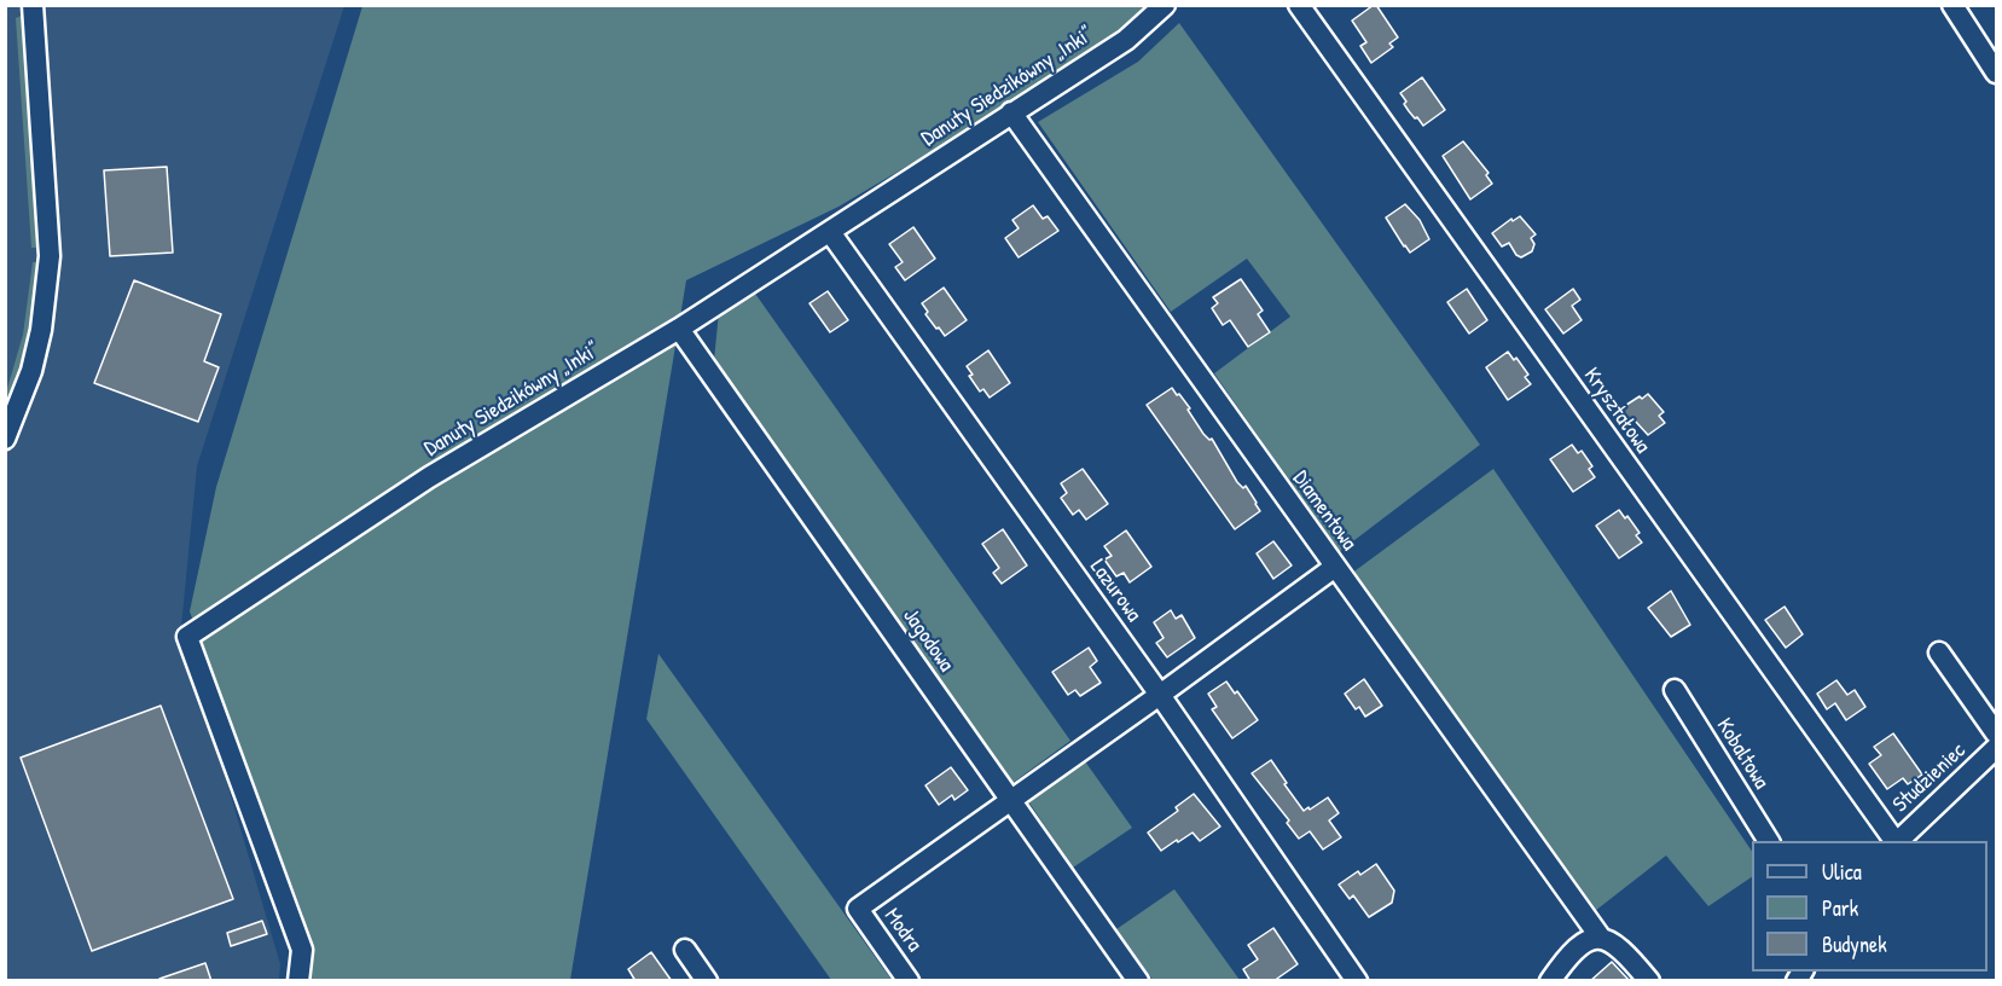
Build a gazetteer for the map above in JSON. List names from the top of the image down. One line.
{"streets":{"street":["Danuty Siedzikówny „Inki”","Kryształowa","Diamentowa","Lazurowa","Jagodowa","Kobaltowa","Studzieniec","Modra"]},"crossings":[["Danuty Siedzikówny „Inki”","Diamentowa"],["Danuty Siedzikówny „Inki”","Lazurowa"],["Danuty Siedzikówny „Inki”","Jagodowa"],["Jagodowa","Modra"]],"legend":["Ulica","Park","Budynek"]}
